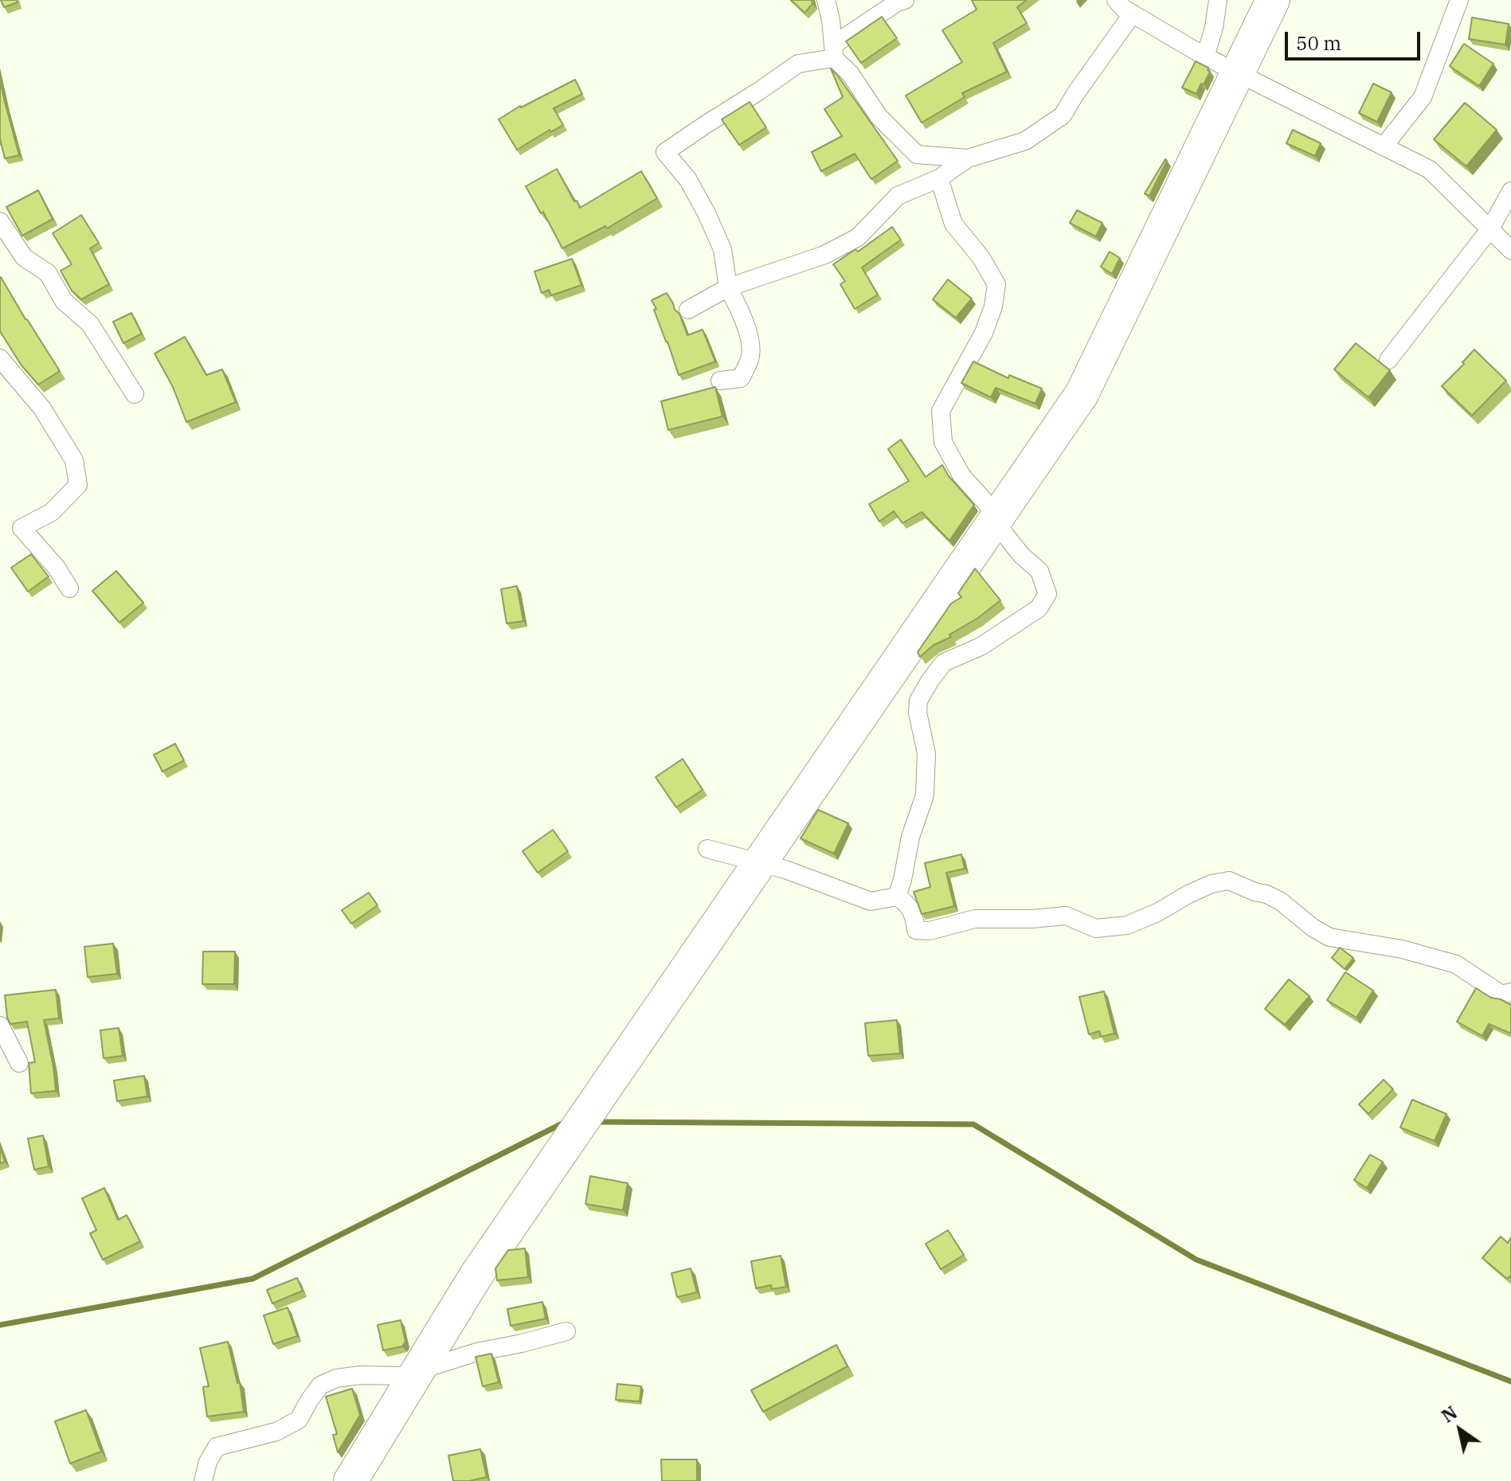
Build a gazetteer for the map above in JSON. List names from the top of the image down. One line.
{"scale_bar":"50 m","north":"top left"}
